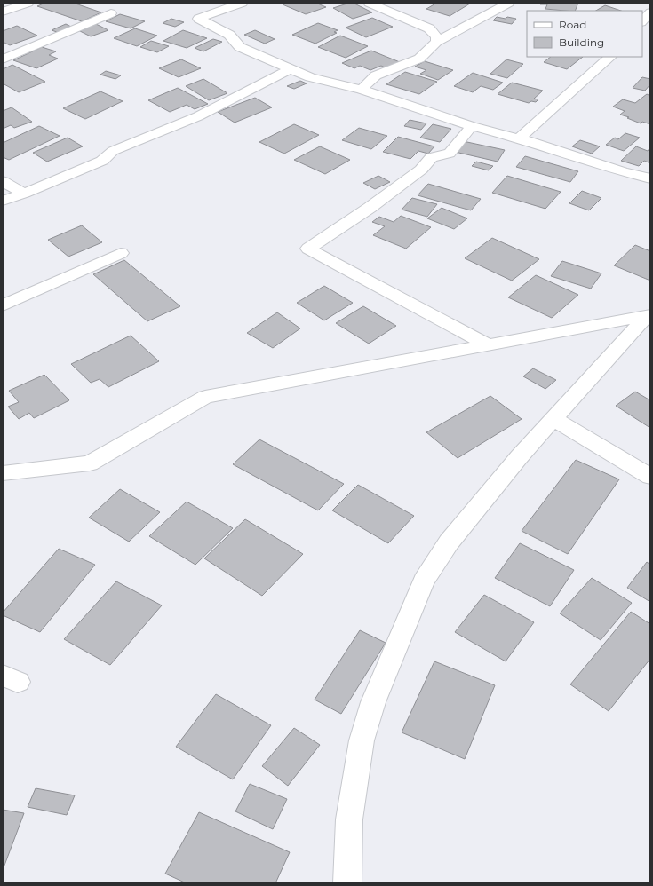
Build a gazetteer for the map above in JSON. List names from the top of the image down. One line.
{"legend":["Road","Building"]}
